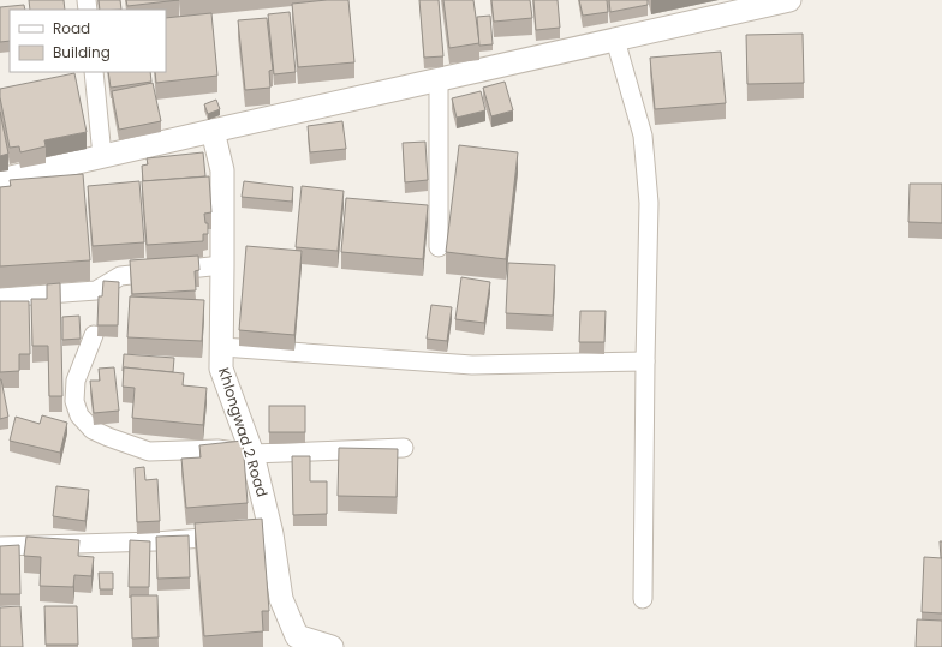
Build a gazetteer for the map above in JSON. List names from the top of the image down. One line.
{"streets":{"street":["Khlongwad 2 Road"]},"legend":["Road","Building"]}
